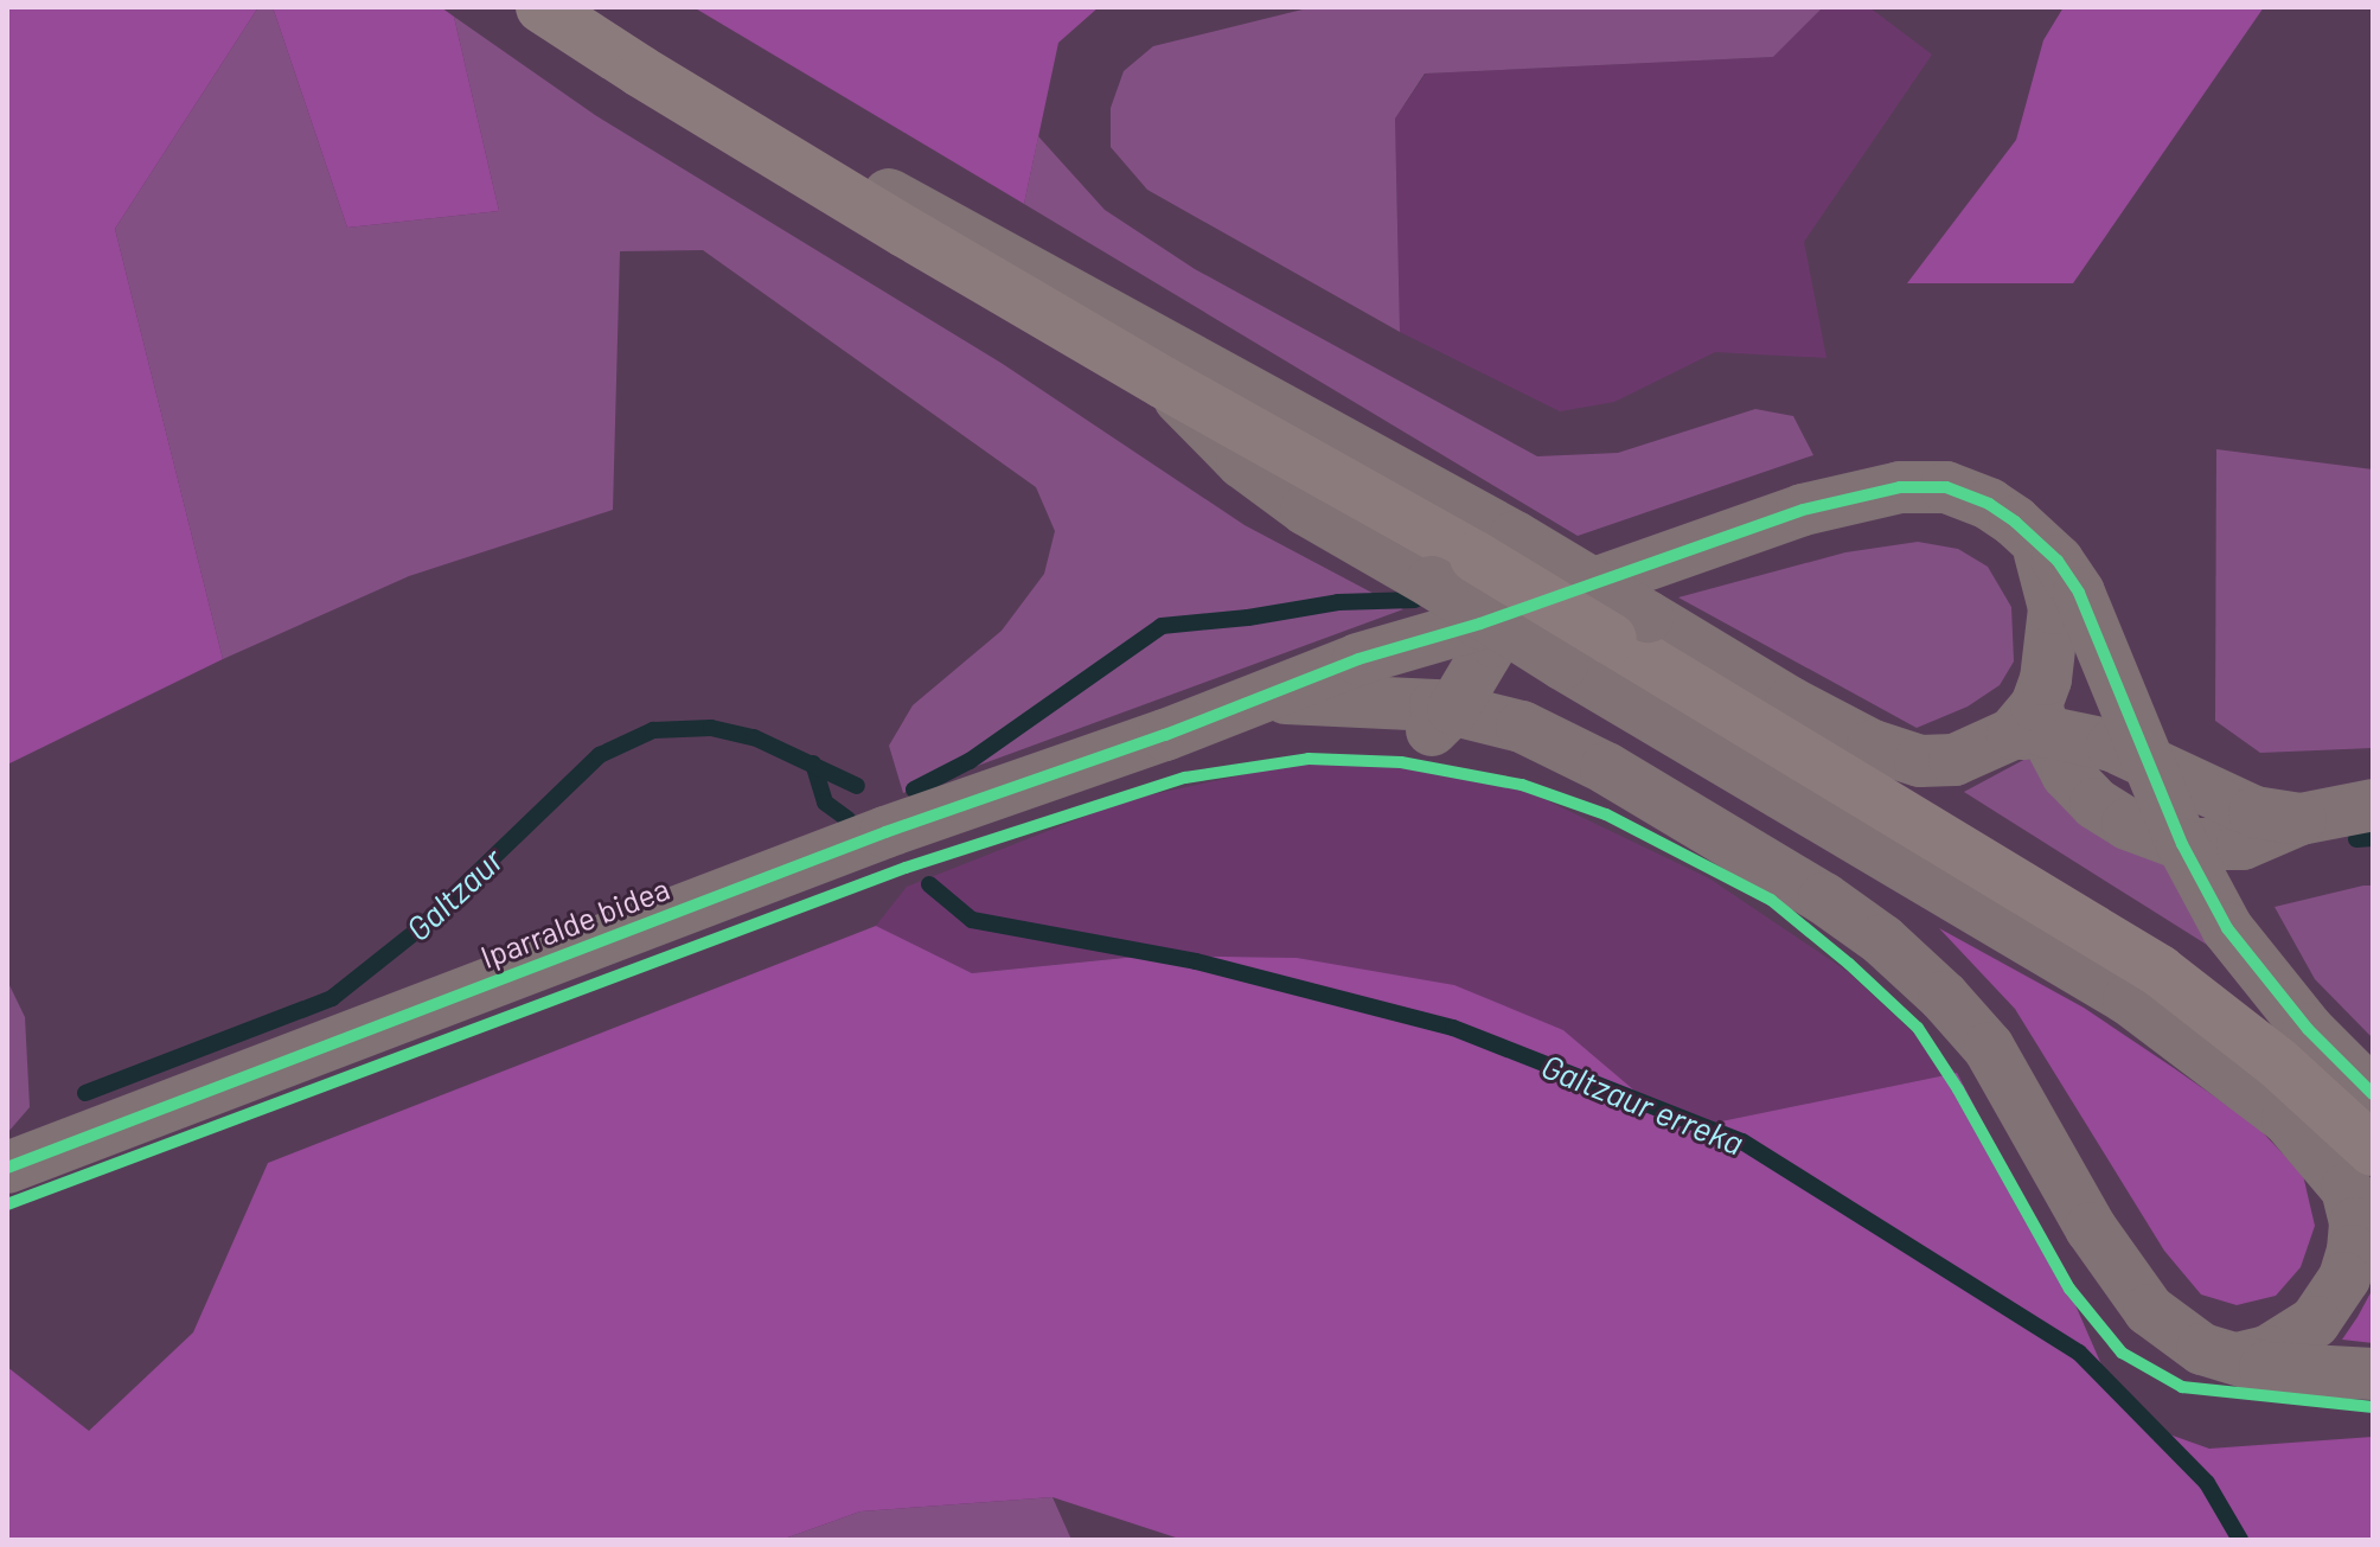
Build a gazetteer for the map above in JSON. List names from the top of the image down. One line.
{"streets":{"street":["Iparralde bidea"]},"water":["Galtzaur","Galtzaur erreka"]}
